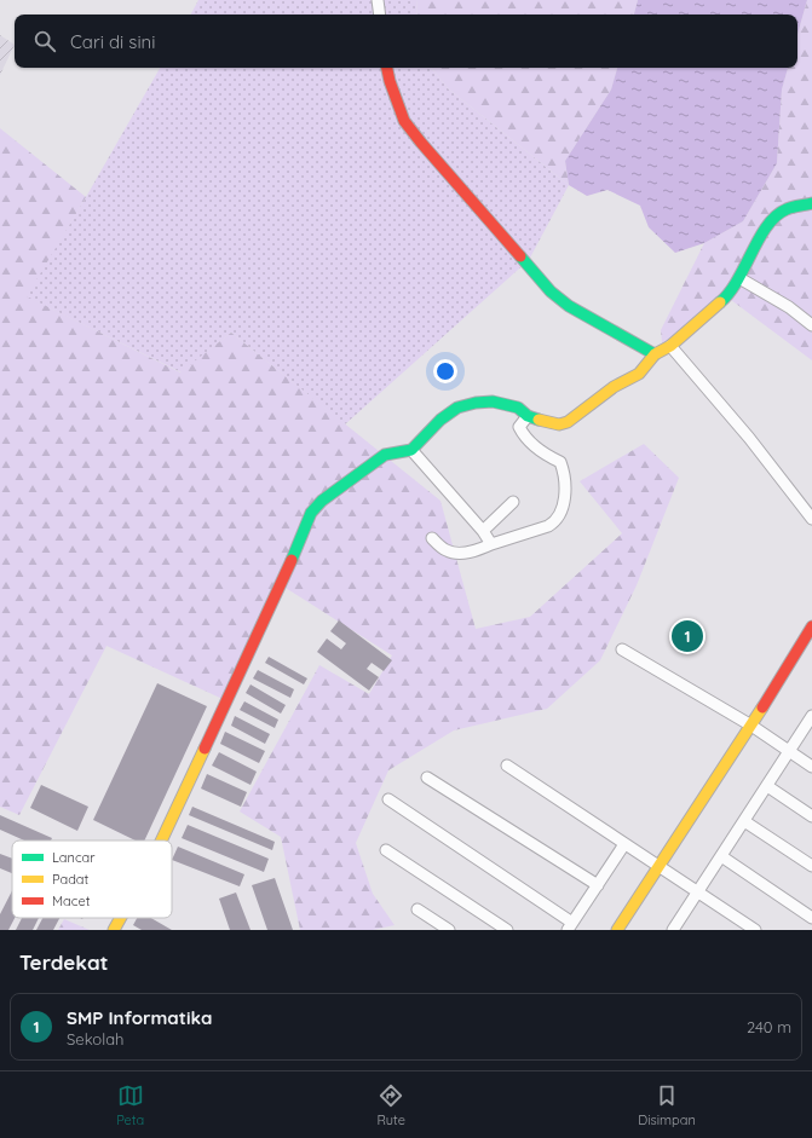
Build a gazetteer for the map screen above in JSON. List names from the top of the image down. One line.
{"legend":["Lancar","Padat","Macet"],"page":{"search":"Cari di sini","pins":"1","heading":"Terdekat","list":[{"mark":"1","name":"SMP Informatika","note":"Sekolah","value":"240 m"}],"nav":["Peta","Rute","Disimpan"]}}
